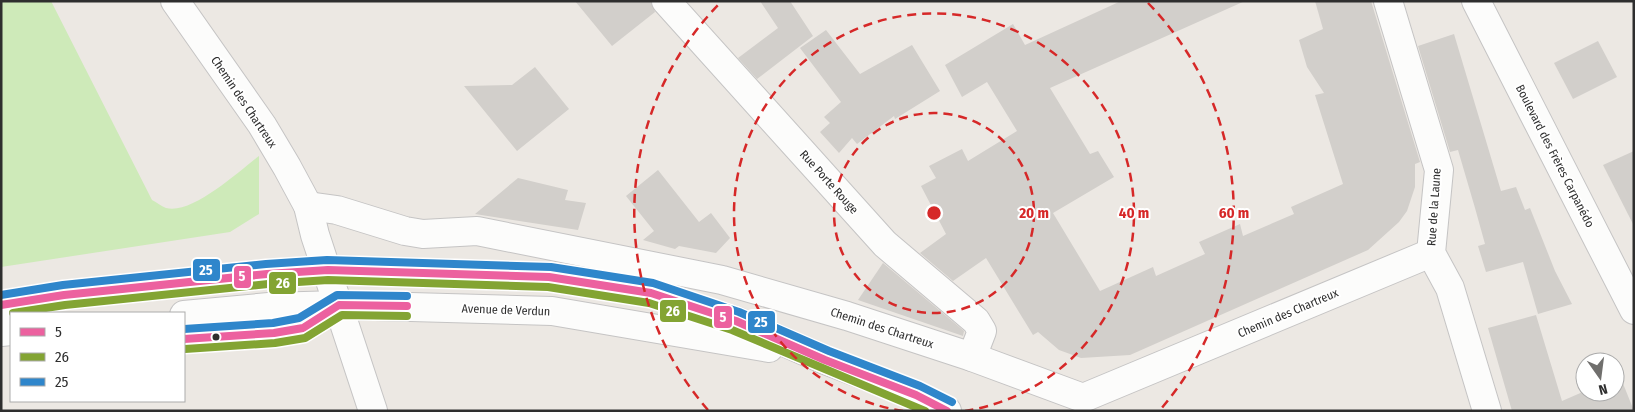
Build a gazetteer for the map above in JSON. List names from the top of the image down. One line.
{"streets":{"street":["Chemin des Chartreux","Boulevard des Frères Carpanédo","Rue Porte Rouge","Rue de la Laune","Avenue de Verdun"]},"crossings":[["Chemin des Chartreux","Rue Porte Rouge"],["Chemin des Chartreux","Rue de la Laune"],["Chemin des Chartreux","Avenue de Verdun"]],"lines":["transit line 25","transit line 5","transit line 26"],"legend":["5","26","25"],"north":"bottom","rings":["20 m","40 m","60 m"]}
